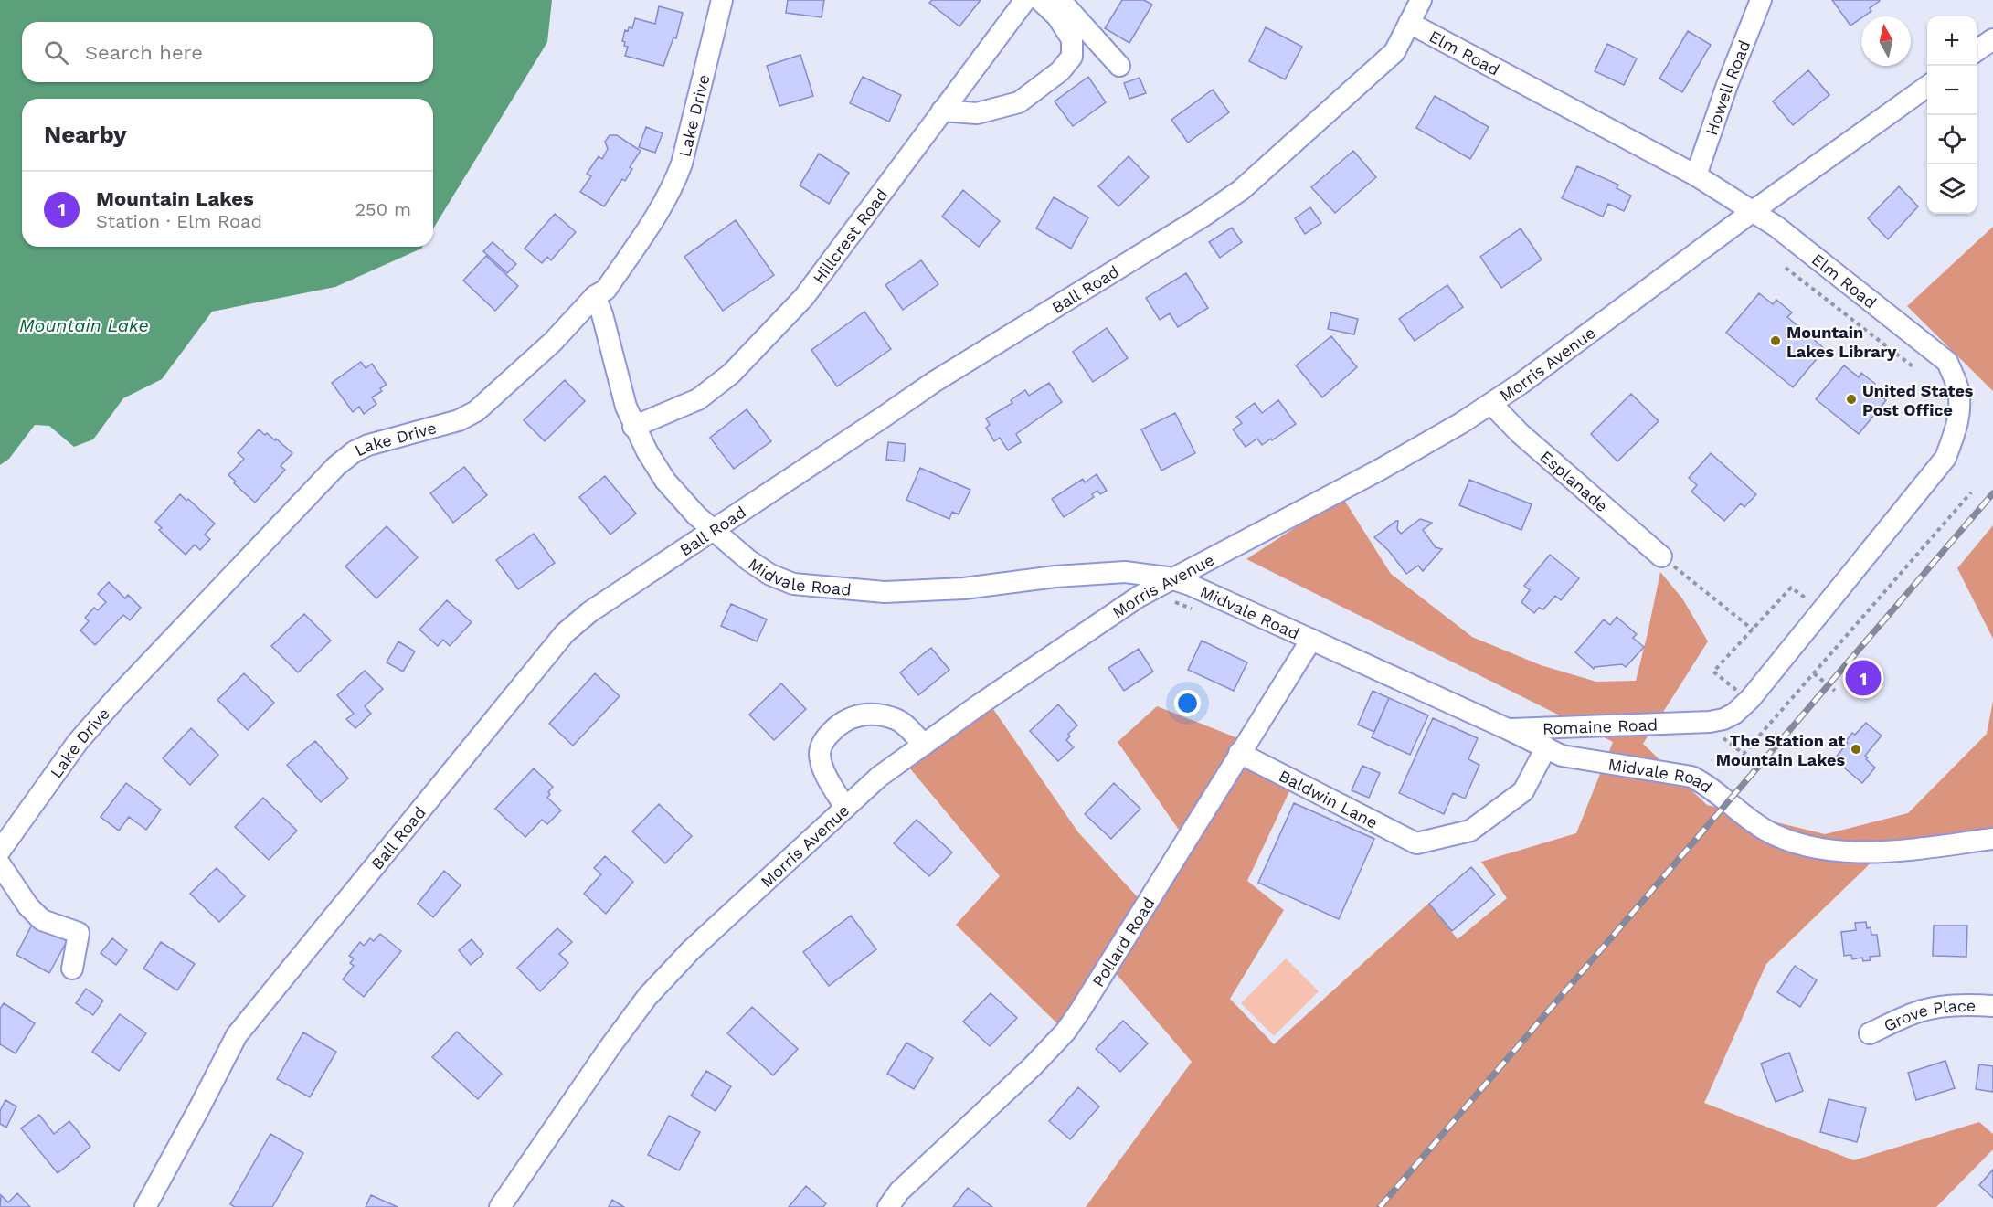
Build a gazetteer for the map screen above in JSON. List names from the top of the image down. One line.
{"streets":{"street":["Elm Road","Howell Road","Lake Drive","Hillcrest Road","Ball Road","Morris Avenue","Esplanade","Midvale Road","Romaine Road","Baldwin Lane","Pollard Road","Grove Place"]},"crossings":[["Elm Road","Howell Road"],["Elm Road","Ball Road"],["Elm Road","Morris Avenue"],["Elm Road","Romaine Road"],["Lake Drive","Midvale Road"],["Hillcrest Road","Midvale Road"],["Ball Road","Midvale Road"],["Morris Avenue","Esplanade"],["Morris Avenue","Midvale Road"],["Midvale Road","Romaine Road"],["Midvale Road","Pollard Road"],["Romaine Road","Baldwin Lane"],["Baldwin Lane","Pollard Road"]],"water":["Mountain Lake"],"places":["Mountain Lakes Library","United States Post Office","The Station at Mountain Lakes"],"north":"top","page":{"map_buttons":["+","−"],"search":"Search here","heading":"Nearby","list":[{"mark":"1","name":"Mountain Lakes","note":"Station · Elm Road","value":"250 m"}],"pins":"1"}}
